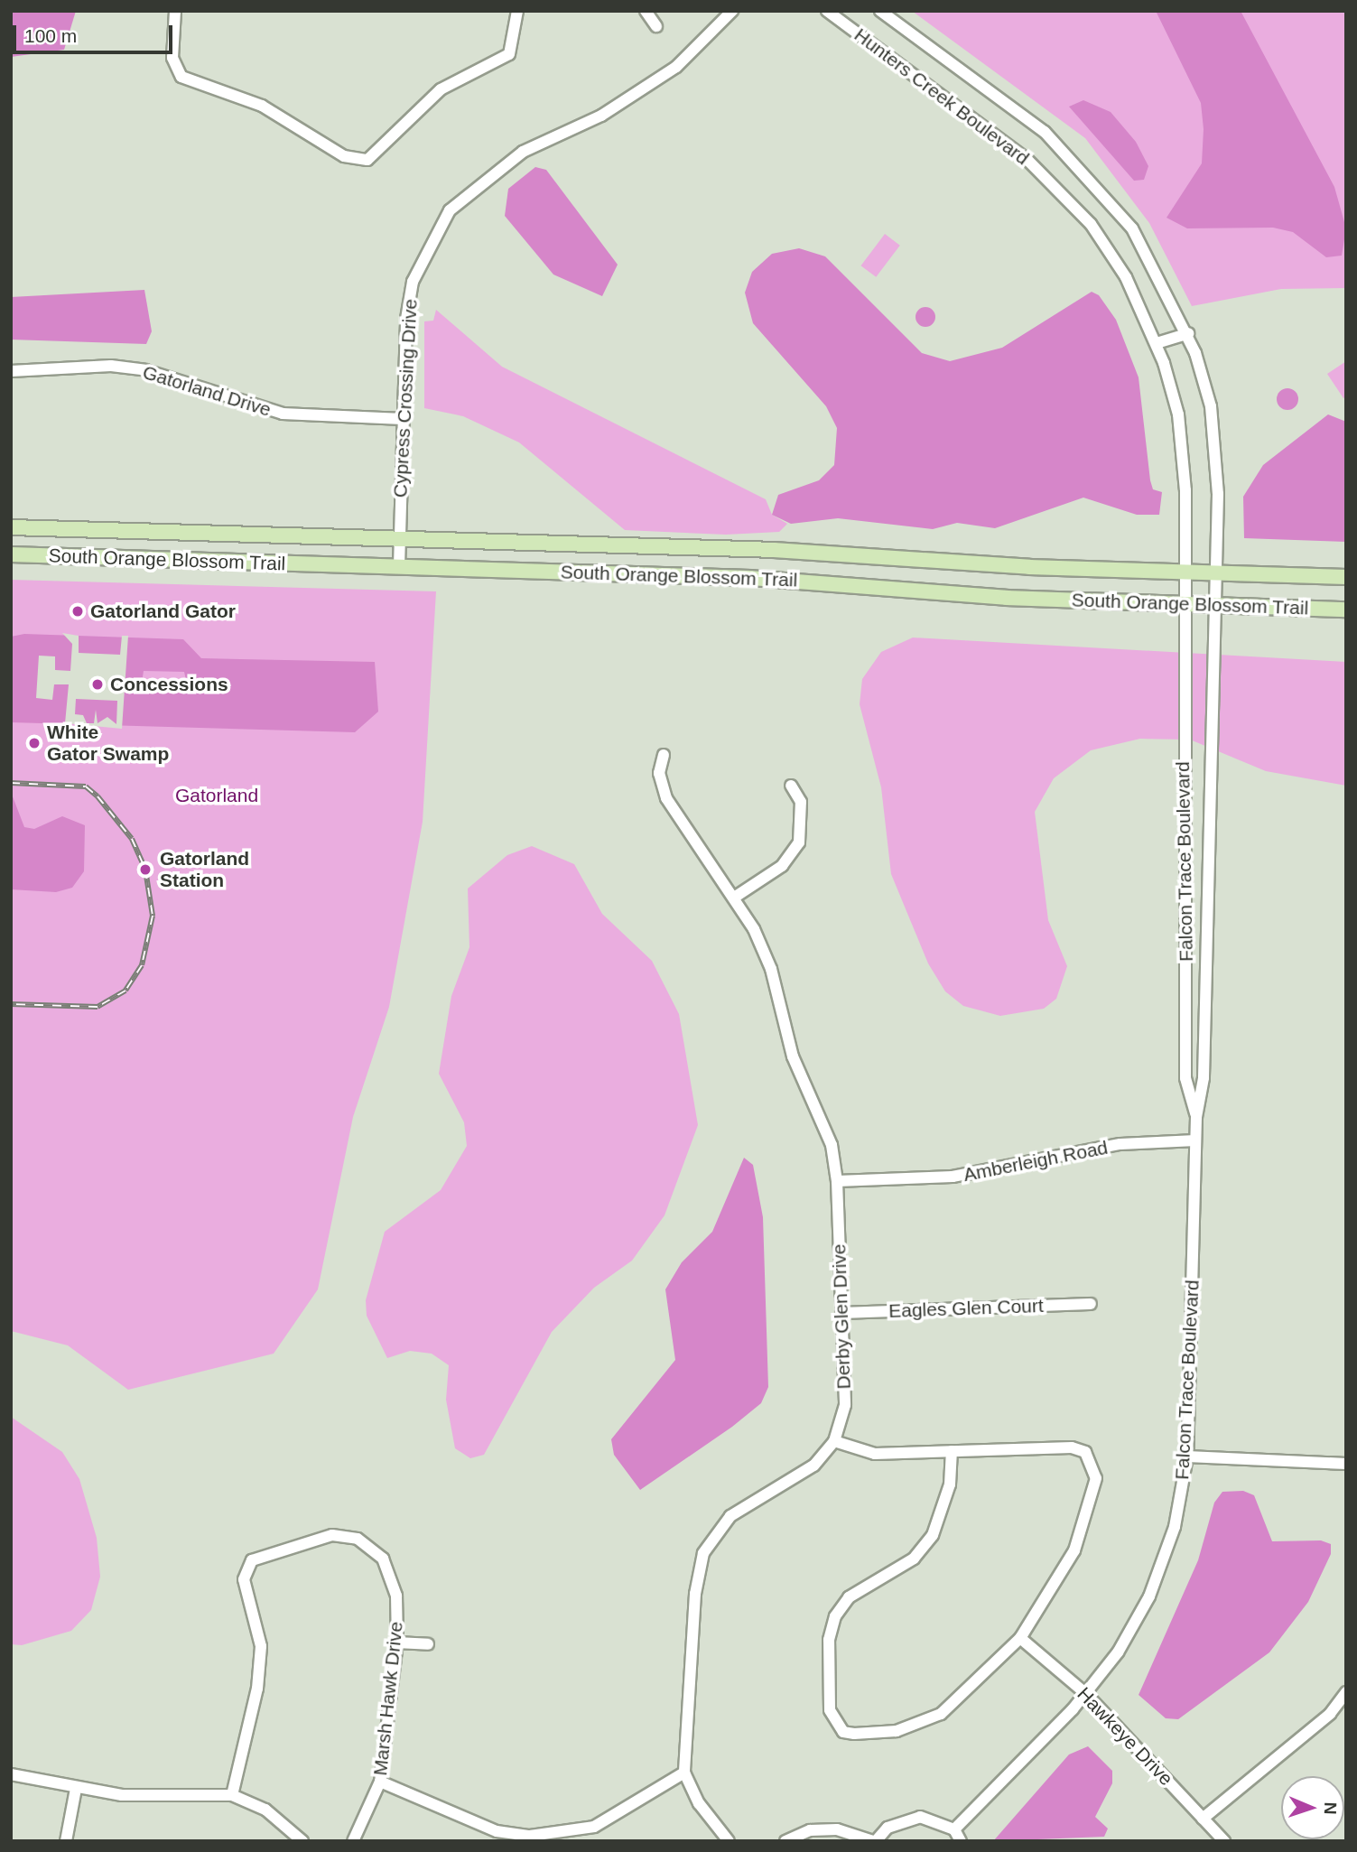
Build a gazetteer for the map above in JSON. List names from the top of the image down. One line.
{"streets":{"main road":["South Orange Blossom Trail"],"street":["Hunters Creek Boulevard","Gatorland Drive","Cypress Crossing Drive","Falcon Trace Boulevard","Amberleigh Road","Eagles Glen Court","Derby Glen Drive","Marsh Hawk Drive","Hawkeye Drive"]},"crossings":[["Hunters Creek Boulevard","South Orange Blossom Trail"],["Hunters Creek Boulevard","Falcon Trace Boulevard"],["Gatorland Drive","Cypress Crossing Drive"],["Cypress Crossing Drive","South Orange Blossom Trail"],["South Orange Blossom Trail","Falcon Trace Boulevard"],["Falcon Trace Boulevard","Amberleigh Road"],["Falcon Trace Boulevard","Hawkeye Drive"],["Amberleigh Road","Derby Glen Drive"],["Eagles Glen Court","Derby Glen Drive"]],"parks":["Gatorland"],"places":["Gatorland Gator","Concessions","White Gator Swamp","Gatorland Station"],"scale_bar":"100 m","north":"right"}
